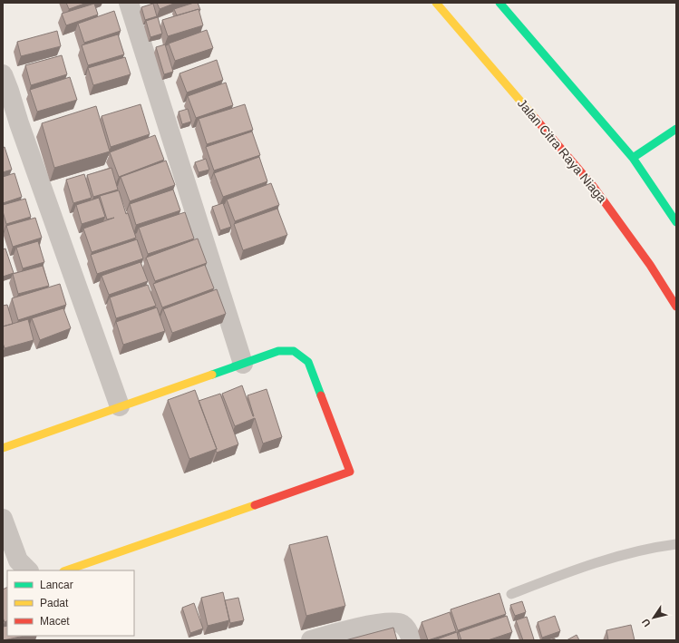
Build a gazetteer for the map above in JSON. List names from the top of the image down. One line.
{"streets":{"street":["Jalan Citra Raya Niaga"]},"legend":["Lancar","Padat","Macet"],"north":"bottom left"}
